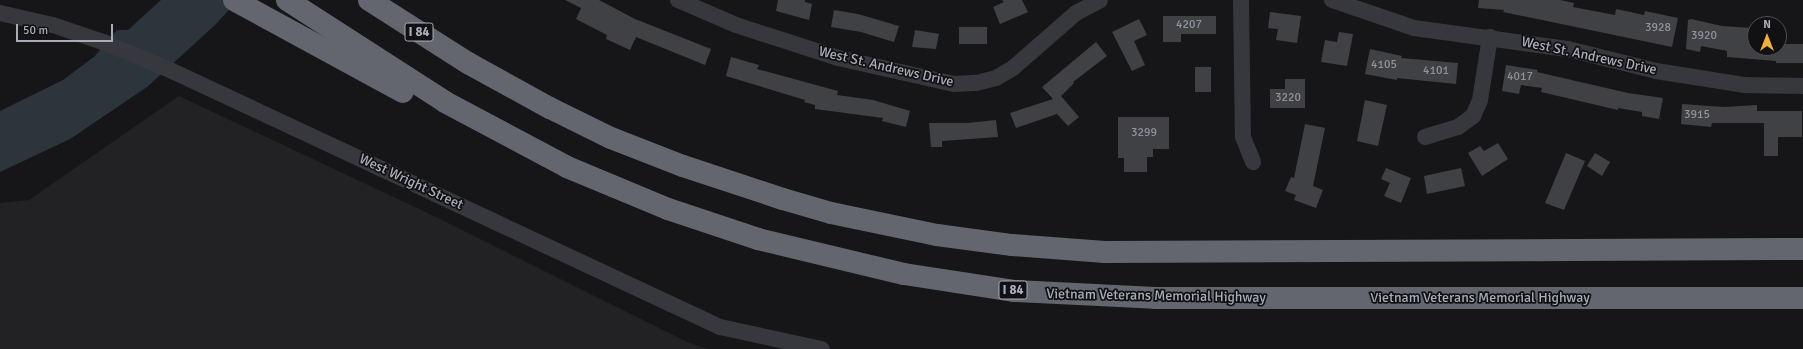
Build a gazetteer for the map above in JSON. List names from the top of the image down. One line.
{"streets":{"highway":["I 84","Vietnam Veterans Memorial Highway"],"street":["West St. Andrews Drive","West Wright Street"]},"house_numbers":["4207","3928","3920","4105","4101","4017","3220","3915","3299"],"scale_bar":"50 m","north":"top"}
